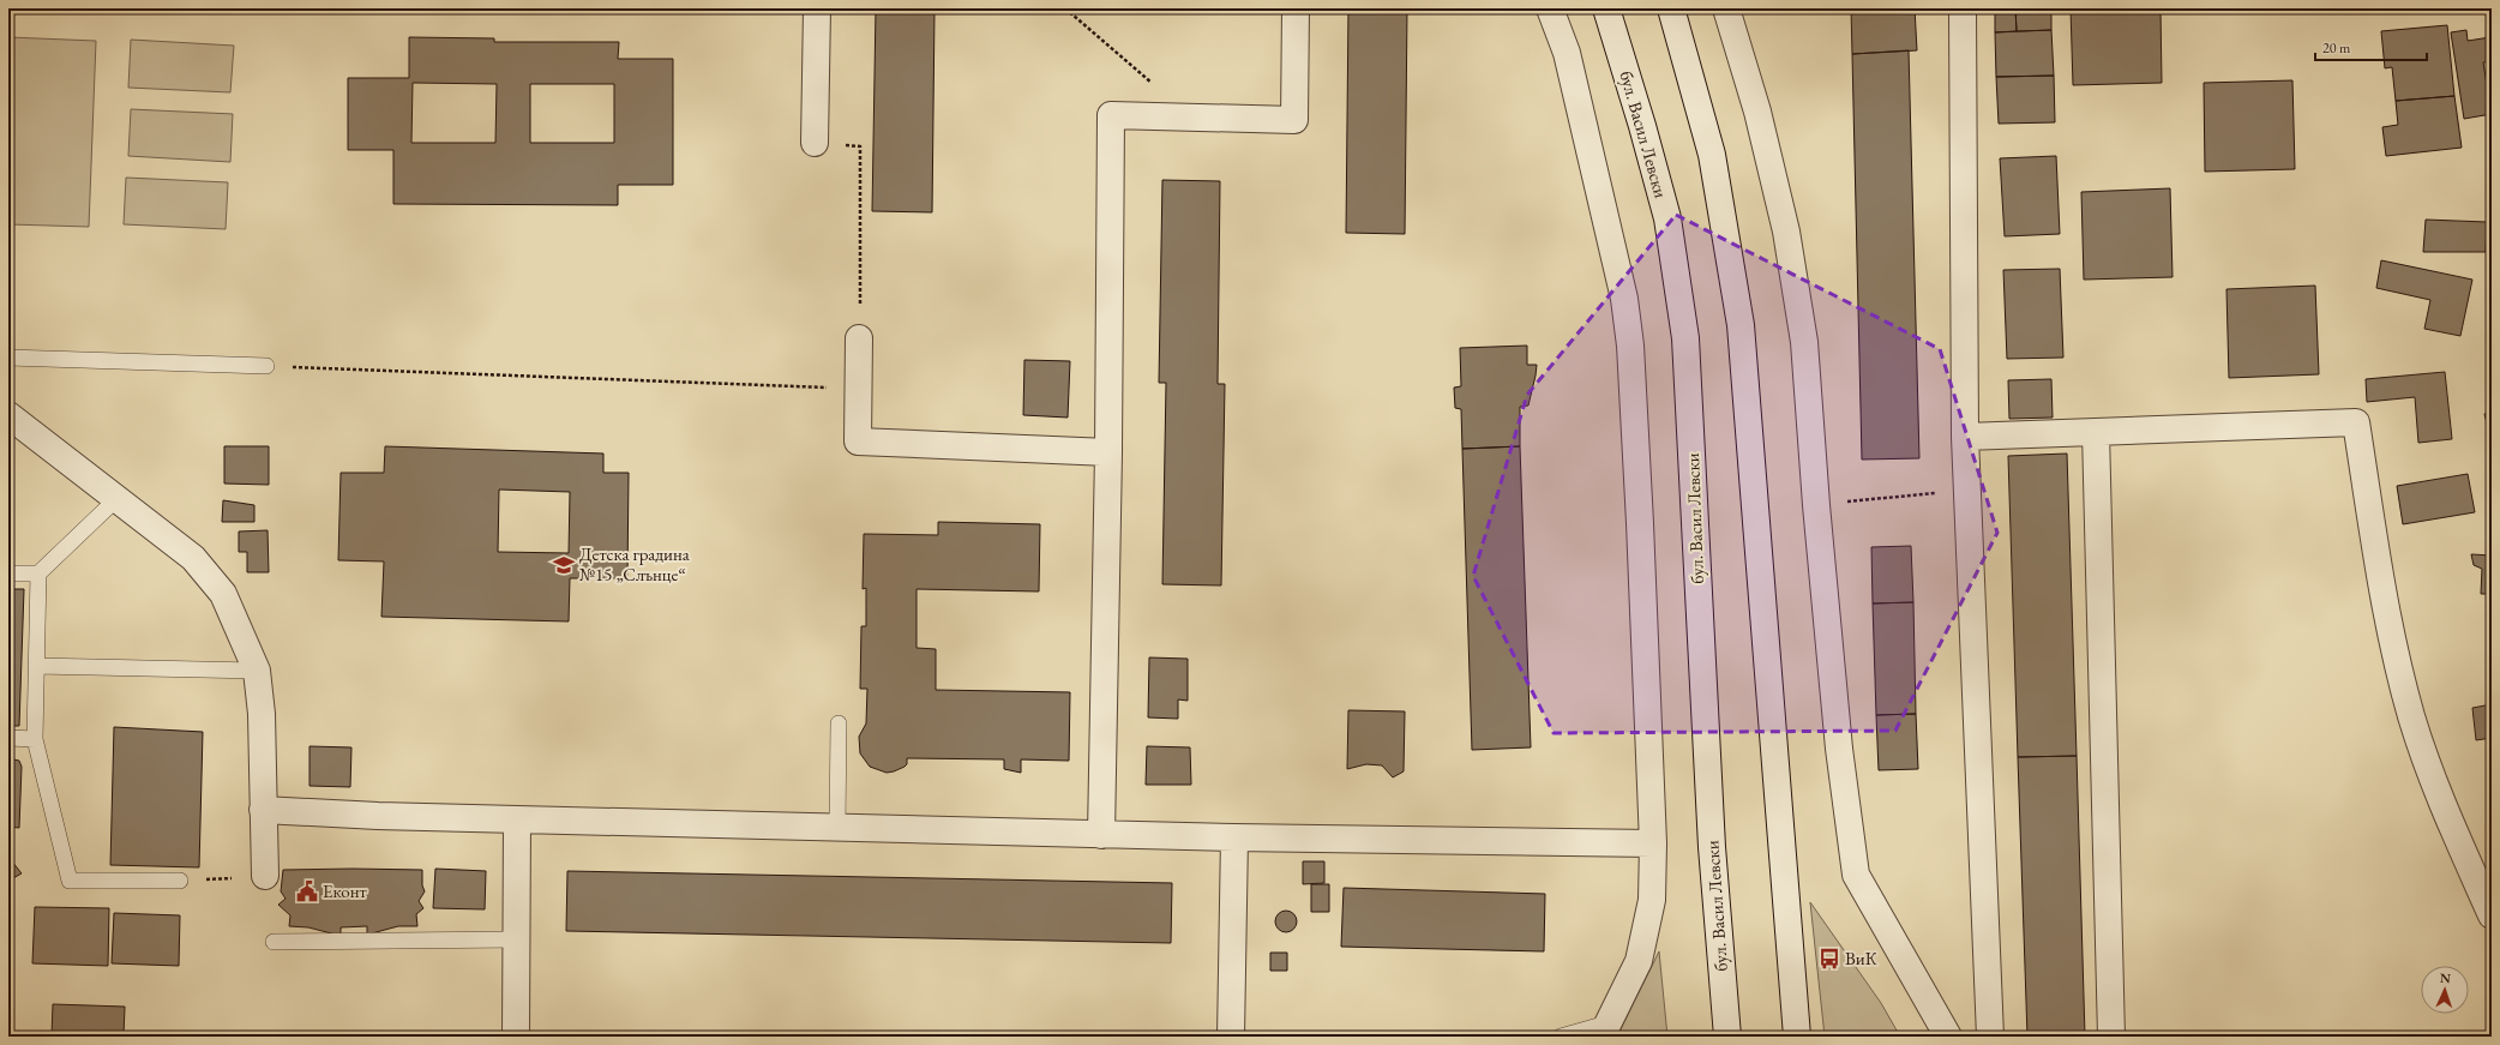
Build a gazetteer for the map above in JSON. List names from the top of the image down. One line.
{"streets":{"street":["бул. Васил Левски"]},"places":{"school or university":["Детска градина №15 „Слънце“"],"public building":["Еконт"],"bus stop":["ВиК"]},"scale_bar":"20 m","north":"top"}
